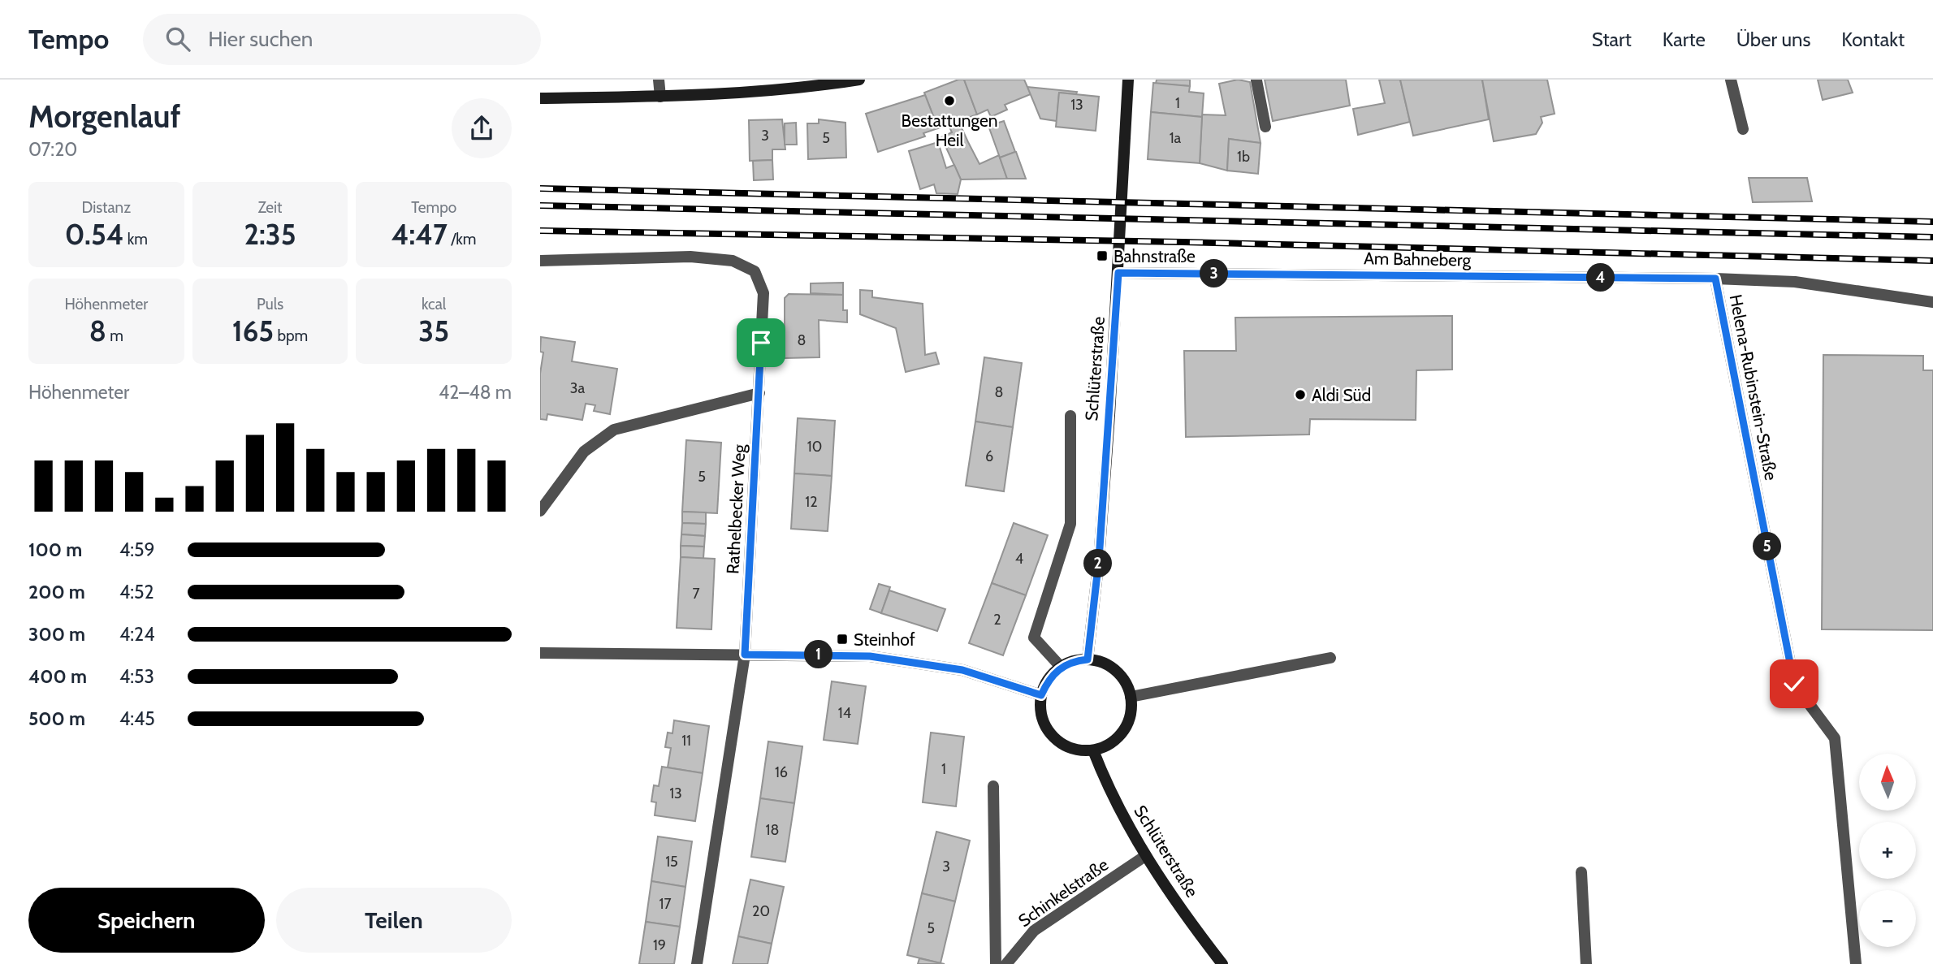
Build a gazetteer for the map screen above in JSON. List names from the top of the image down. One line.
{"streets":{"street":["Am Bahneberg","Schlüterstraße","Helena-Rubinstein-Straße","Rathelbecker Weg","Schinkelstraße"]},"crossings":[["Am Bahneberg","Schlüterstraße"],["Am Bahneberg","Helena-Rubinstein-Straße"],["Schlüterstraße","Schinkelstraße"]],"places":{"other":["Bestattungen Heil","Aldi Süd"],"transit":["Bahnstraße","Steinhof"]},"house_numbers":["1","13","3","5","1a","1b","8","3a","8","10","6","5","12","4","7","2","14","11","1","16","13","18","15","3","17","20","5","19"],"north":"top","page":{"header":"Tempo","search":"Hier suchen","nav":["Start","Karte","Über uns","Kontakt"],"heading":["Morgenlauf","07:20"],"stats":[["Distanz","0.54 km"],["Zeit","2:35"],["Tempo","4:47 /km"],["Höhenmeter","8 m"],["Puls","165 bpm"],["kcal","35"]],"pins":["3","4","5","2","1"],"chart":["Höhenmeter","42–48 m"],"list":[{"name":"100 m","note":"4:59"},{"name":"200 m","note":"4:52"},{"name":"300 m","note":"4:24"},{"name":"400 m","note":"4:53"},{"name":"500 m","note":"4:45"}],"map_buttons":["+","−"],"buttons":["Speichern","Teilen"]}}
